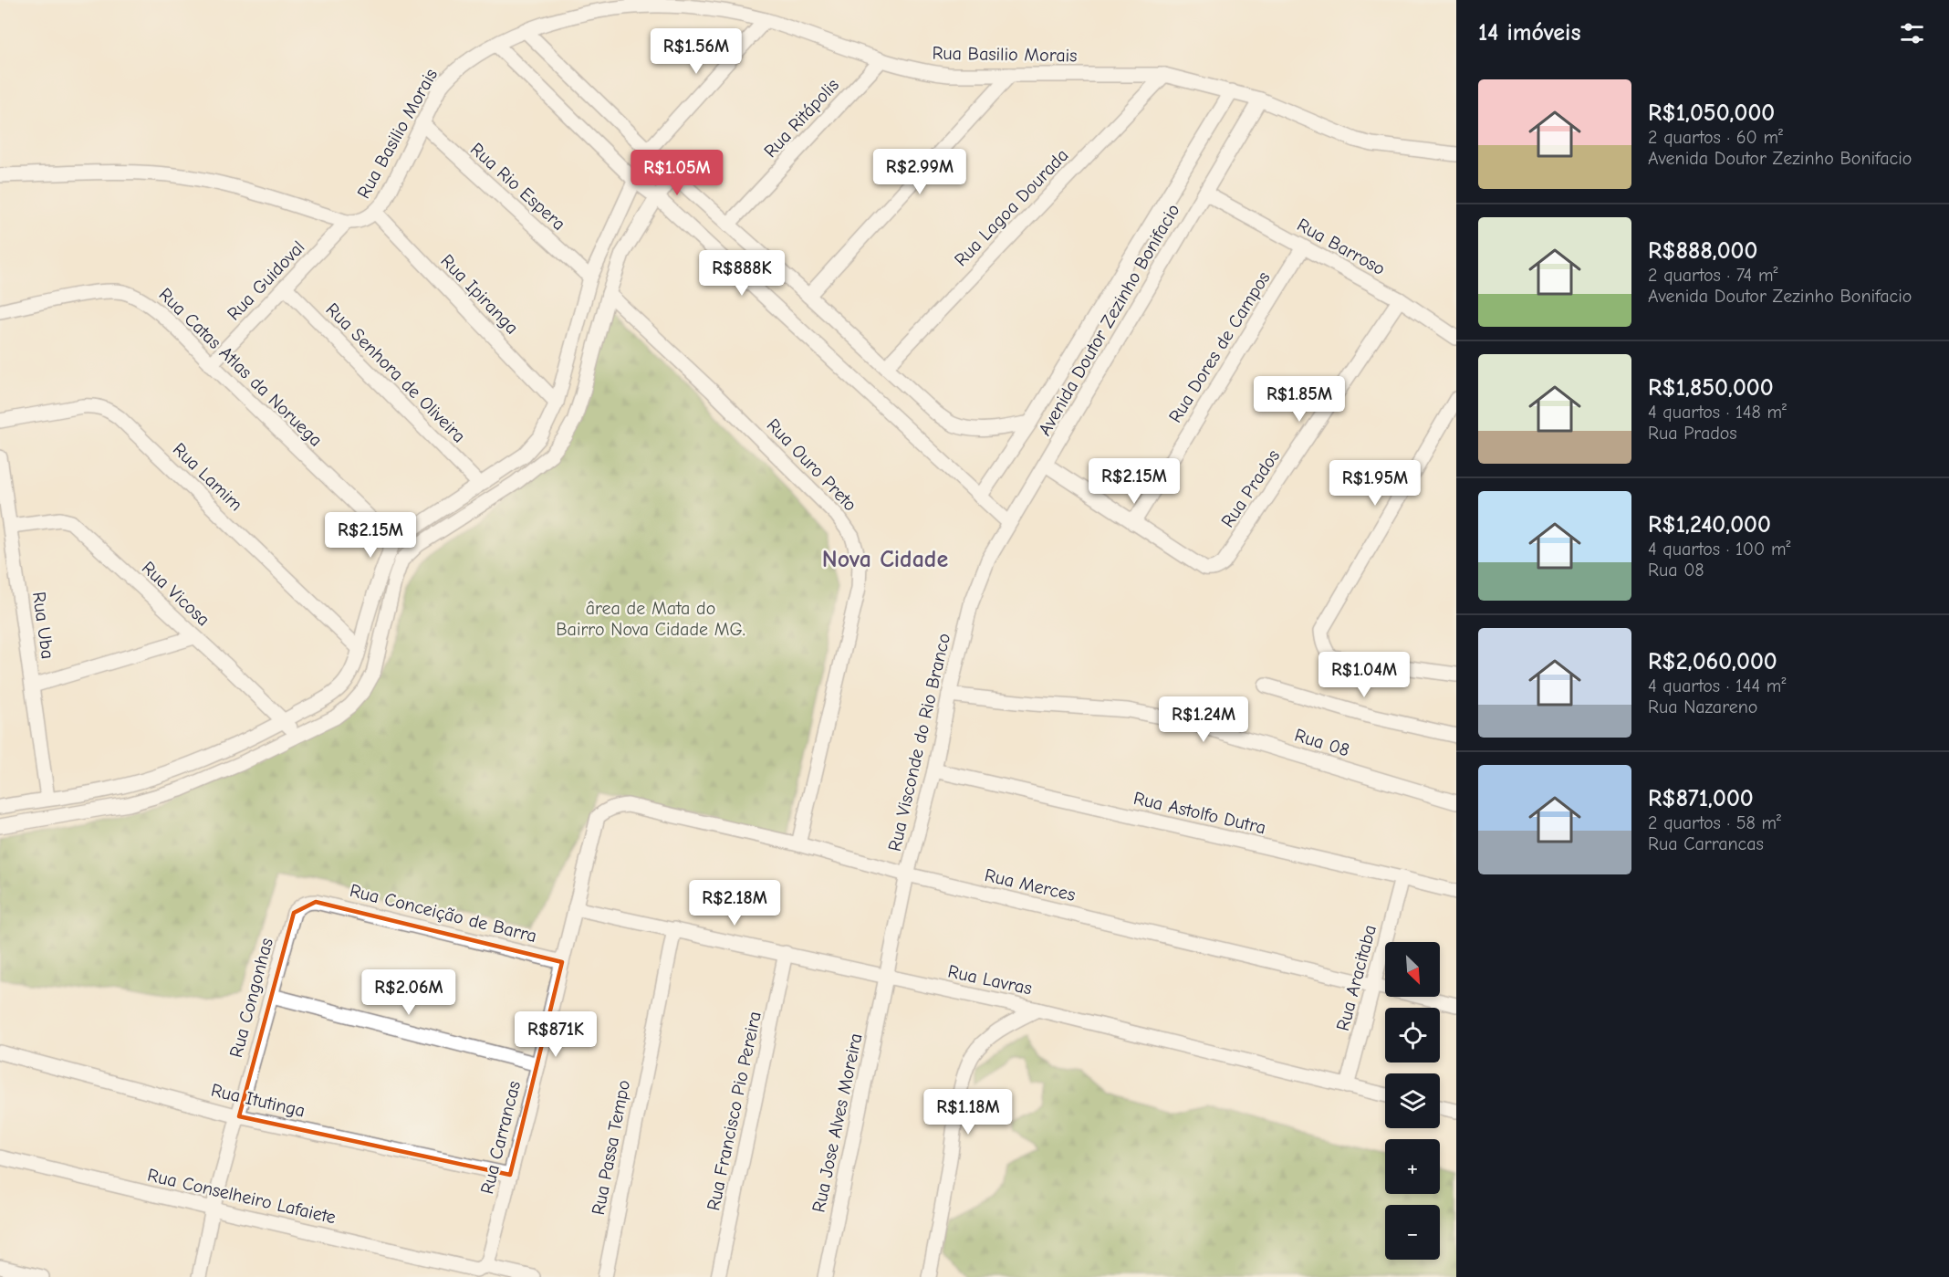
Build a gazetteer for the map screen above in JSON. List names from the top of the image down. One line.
{"streets":{"street":["Rua Basilio Morais","Rua Ritápolis","Rua Rio Espera","Rua Lagoa Dourada","Rua Barroso","Rua Guidoval","Rua Ipiranga","Avenida Doutor Zezinho Bonifacio","Rua Dores de Campos","Rua Catas Atlas da Noruega","Rua Senhora de Oliveira","Rua Ouro Preto","Rua Lamim","Rua Prados","Rua Vicosa","Rua Uba","Rua Visconde do Rio Branco","Rua 08","Rua Astolfo Dutra","Rua Merces","Rua Conceição de Barra","Rua Aracitaba","Rua Lavras","Rua Congonhas","Rua Itutinga","Rua Francisco Pio Pereira","Rua Jose Alves Moreira","Rua Carrancas","Rua Passa Tempo","Rua Conselheiro Lafaiete"]},"crossings":[["Rua Basilio Morais","Rua Ritápolis"],["Rua Basilio Morais","Rua Rio Espera"],["Rua Basilio Morais","Rua Lagoa Dourada"],["Rua Basilio Morais","Rua Guidoval"],["Rua Basilio Morais","Rua Ipiranga"],["Rua Basilio Morais","Avenida Doutor Zezinho Bonifacio"],["Rua Ritápolis","Avenida Doutor Zezinho Bonifacio"],["Rua Lagoa Dourada","Avenida Doutor Zezinho Bonifacio"],["Rua Barroso","Avenida Doutor Zezinho Bonifacio"],["Rua Barroso","Rua Dores de Campos"],["Rua Barroso","Rua Prados"],["Rua Guidoval","Rua Catas Atlas da Noruega"],["Rua Guidoval","Rua Senhora de Oliveira"],["Avenida Doutor Zezinho Bonifacio","Rua Visconde do Rio Branco"],["Rua Dores de Campos","Rua Prados"],["Rua Ouro Preto","Rua Merces"],["Rua Vicosa","Rua Uba"],["Rua Visconde do Rio Branco","Rua 08"],["Rua Visconde do Rio Branco","Rua Astolfo Dutra"],["Rua Visconde do Rio Branco","Rua Merces"],["Rua Visconde do Rio Branco","Rua Lavras"],["Rua Visconde do Rio Branco","Rua Jose Alves Moreira"],["Rua Astolfo Dutra","Rua Aracitaba"],["Rua Merces","Rua Aracitaba"],["Rua Merces","Rua Carrancas"],["Rua Conceição de Barra","Rua Congonhas"],["Rua Conceição de Barra","Rua Carrancas"],["Rua Aracitaba","Rua Lavras"],["Rua Lavras","Rua Francisco Pio Pereira"],["Rua Lavras","Rua Jose Alves Moreira"],["Rua Lavras","Rua Carrancas"],["Rua Lavras","Rua Passa Tempo"],["Rua Congonhas","Rua Itutinga"],["Rua Congonhas","Rua Conselheiro Lafaiete"],["Rua Itutinga","Rua Carrancas"],["Rua Carrancas","Rua Conselheiro Lafaiete"]],"districts":["Nova Cidade"],"parks":["ârea de Mata do Bairro Nova Cidade MG."],"north":"bottom right","page":{"heading":"14 imóveis","price":["R$1.56M","R$2.99M","R$1.05M","R$888K","R$1.85M","R$2.15M","R$1.95M","R$2.15M","R$1.04M","R$1.24M","R$2.18M","R$2.06M","R$871K","R$1.18M"],"list":[{"name":"R$1,050,000","note":"2 quartos · 60 m² · Avenida Doutor Zezinho Bonifacio"},{"name":"R$888,000","note":"2 quartos · 74 m² · Avenida Doutor Zezinho Bonifacio"},{"name":"R$1,850,000","note":"4 quartos · 148 m² · Rua Prados"},{"name":"R$1,240,000","note":"4 quartos · 100 m² · Rua 08"},{"name":"R$2,060,000","note":"4 quartos · 144 m² · Rua Nazareno"},{"name":"R$871,000","note":"2 quartos · 58 m² · Rua Carrancas"}],"map_buttons":["+","−"]}}
